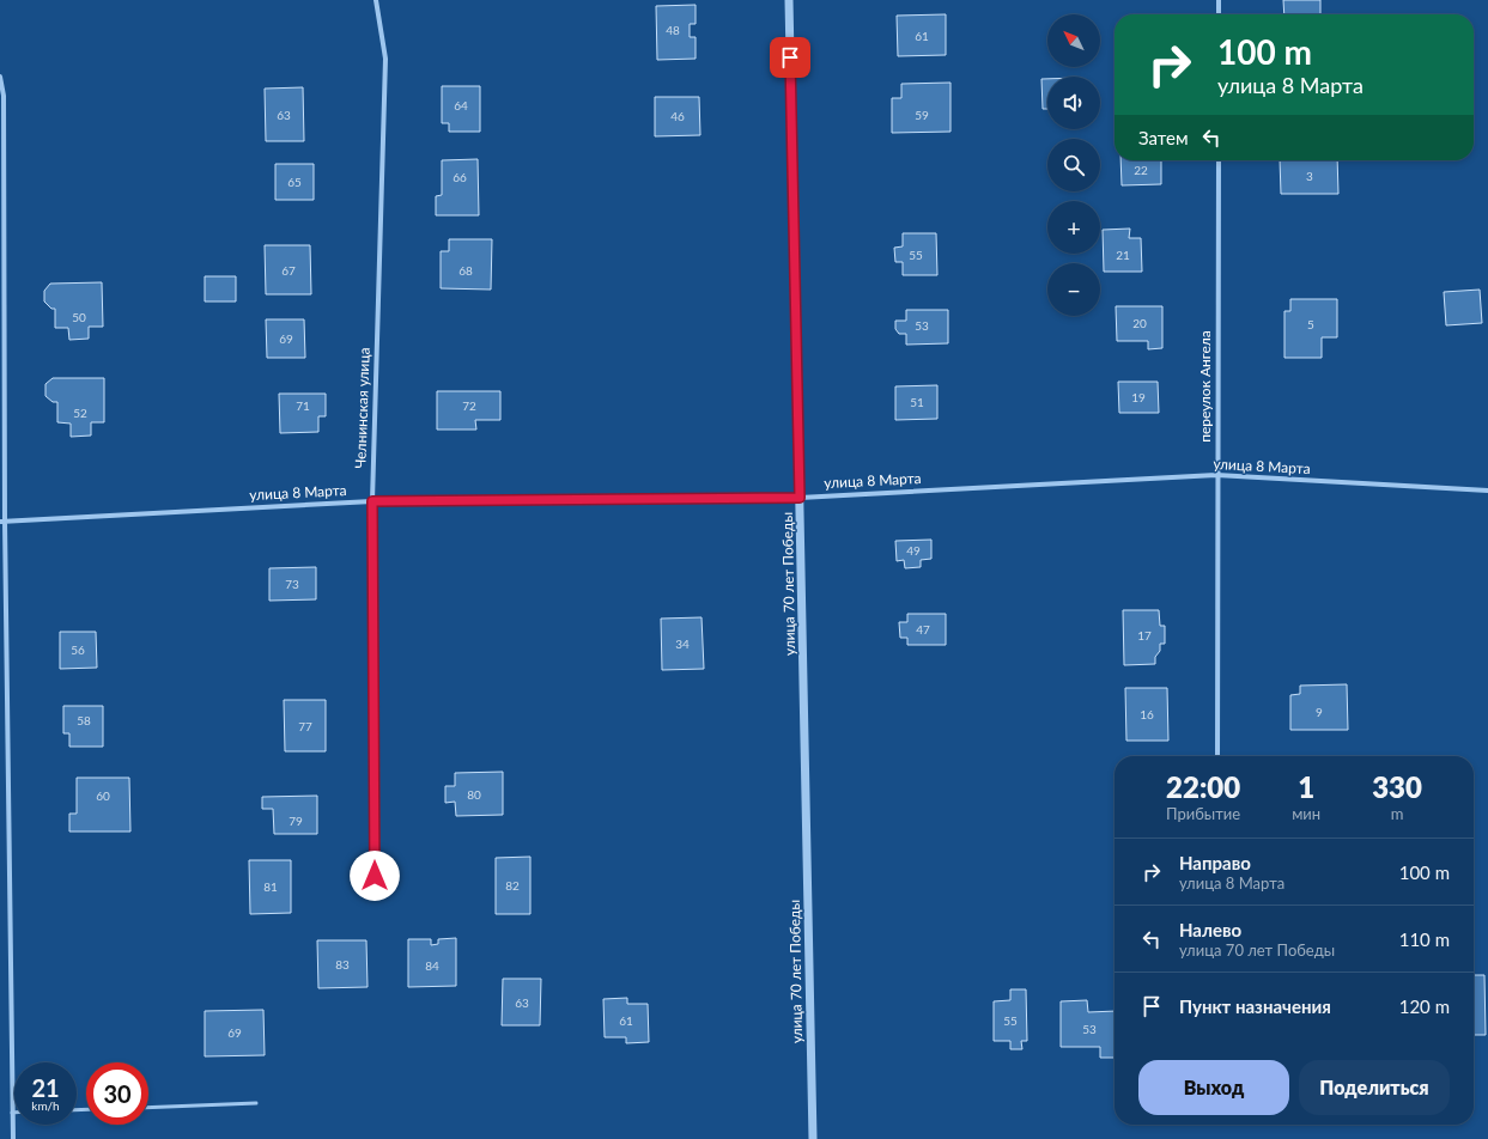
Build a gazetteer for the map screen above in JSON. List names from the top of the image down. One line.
{"streets":{"street":["переулок Ангела","Челнинская улица","улица 8 Марта","улица 70 лет Победы"]},"crossings":[["переулок Ангела","улица 8 Марта"],["Челнинская улица","улица 8 Марта"],["улица 8 Марта","улица 70 лет Победы"]],"house_numbers":["48","61","64","63","59","46","22","3","66","65","55","21","67","68","50","20","5","53","69","19","51","71","72","52","49","73","47","17","34","56","9","16","58","77","80","60","79","82","81","83","84","63","61","55","53","69"],"north":"top left","page":{"map_buttons":["+","−"],"turn":["100 m","улица 8 Марта"],"then":"Затем","eta":["22:00","Прибытие","1","мин","330","m"],"list":[{"name":"Направо","note":"улица 8 Марта","value":"100 m"},{"name":"Налево","note":"улица 70 лет Победы","value":"110 m"},{"name":"Пункт назначения","value":"120 m"}],"buttons":["Выход","Поделиться"],"speed":"21 km/h","limit":"30"}}
